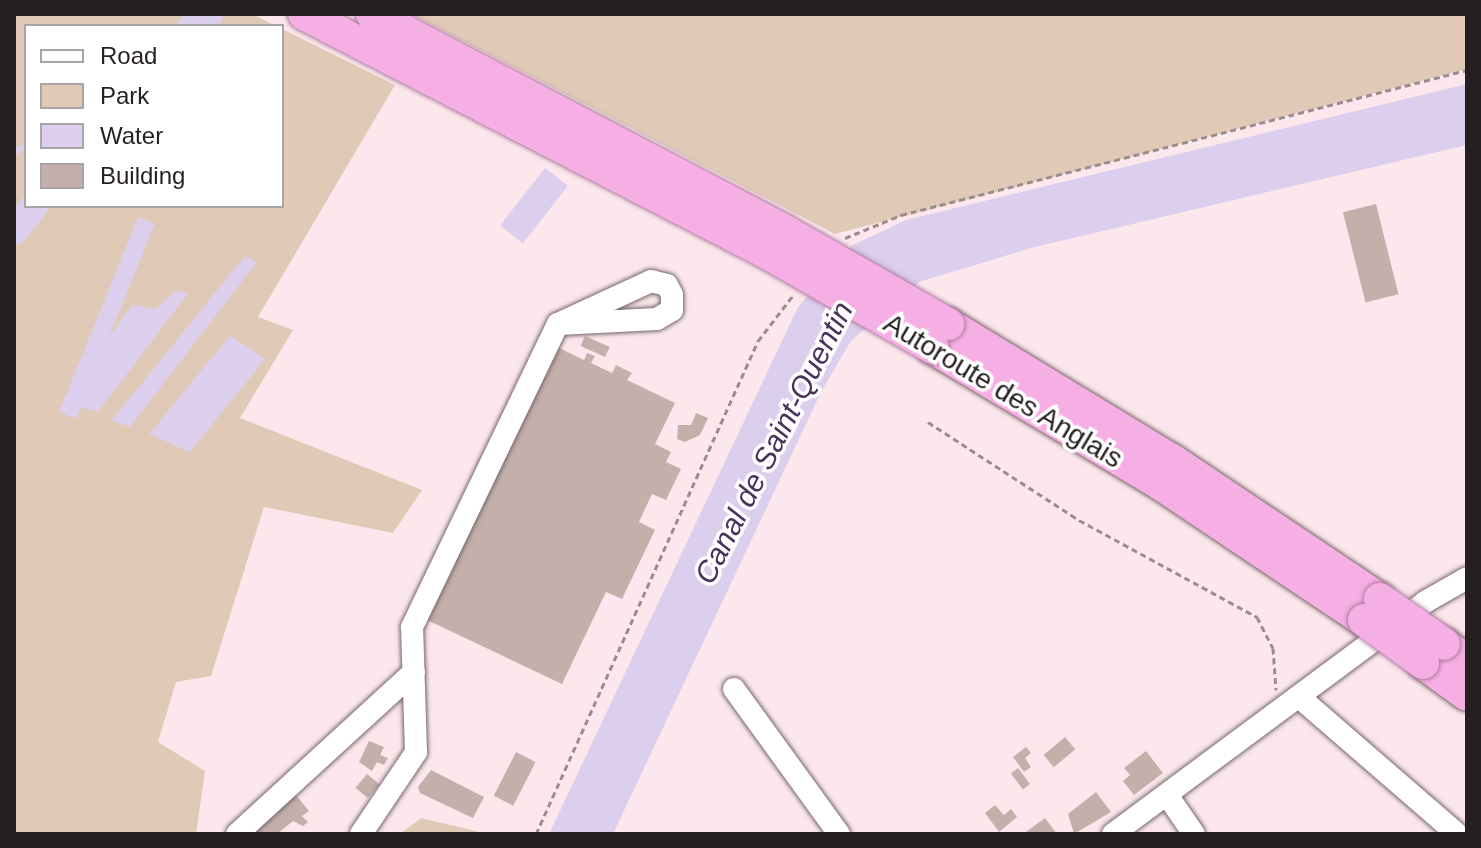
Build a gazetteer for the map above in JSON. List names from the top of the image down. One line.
{"streets":{"highway":["Autoroute des Anglais"]},"water":["Canal de Saint-Quentin"],"legend":["Road","Park","Water","Building"]}
